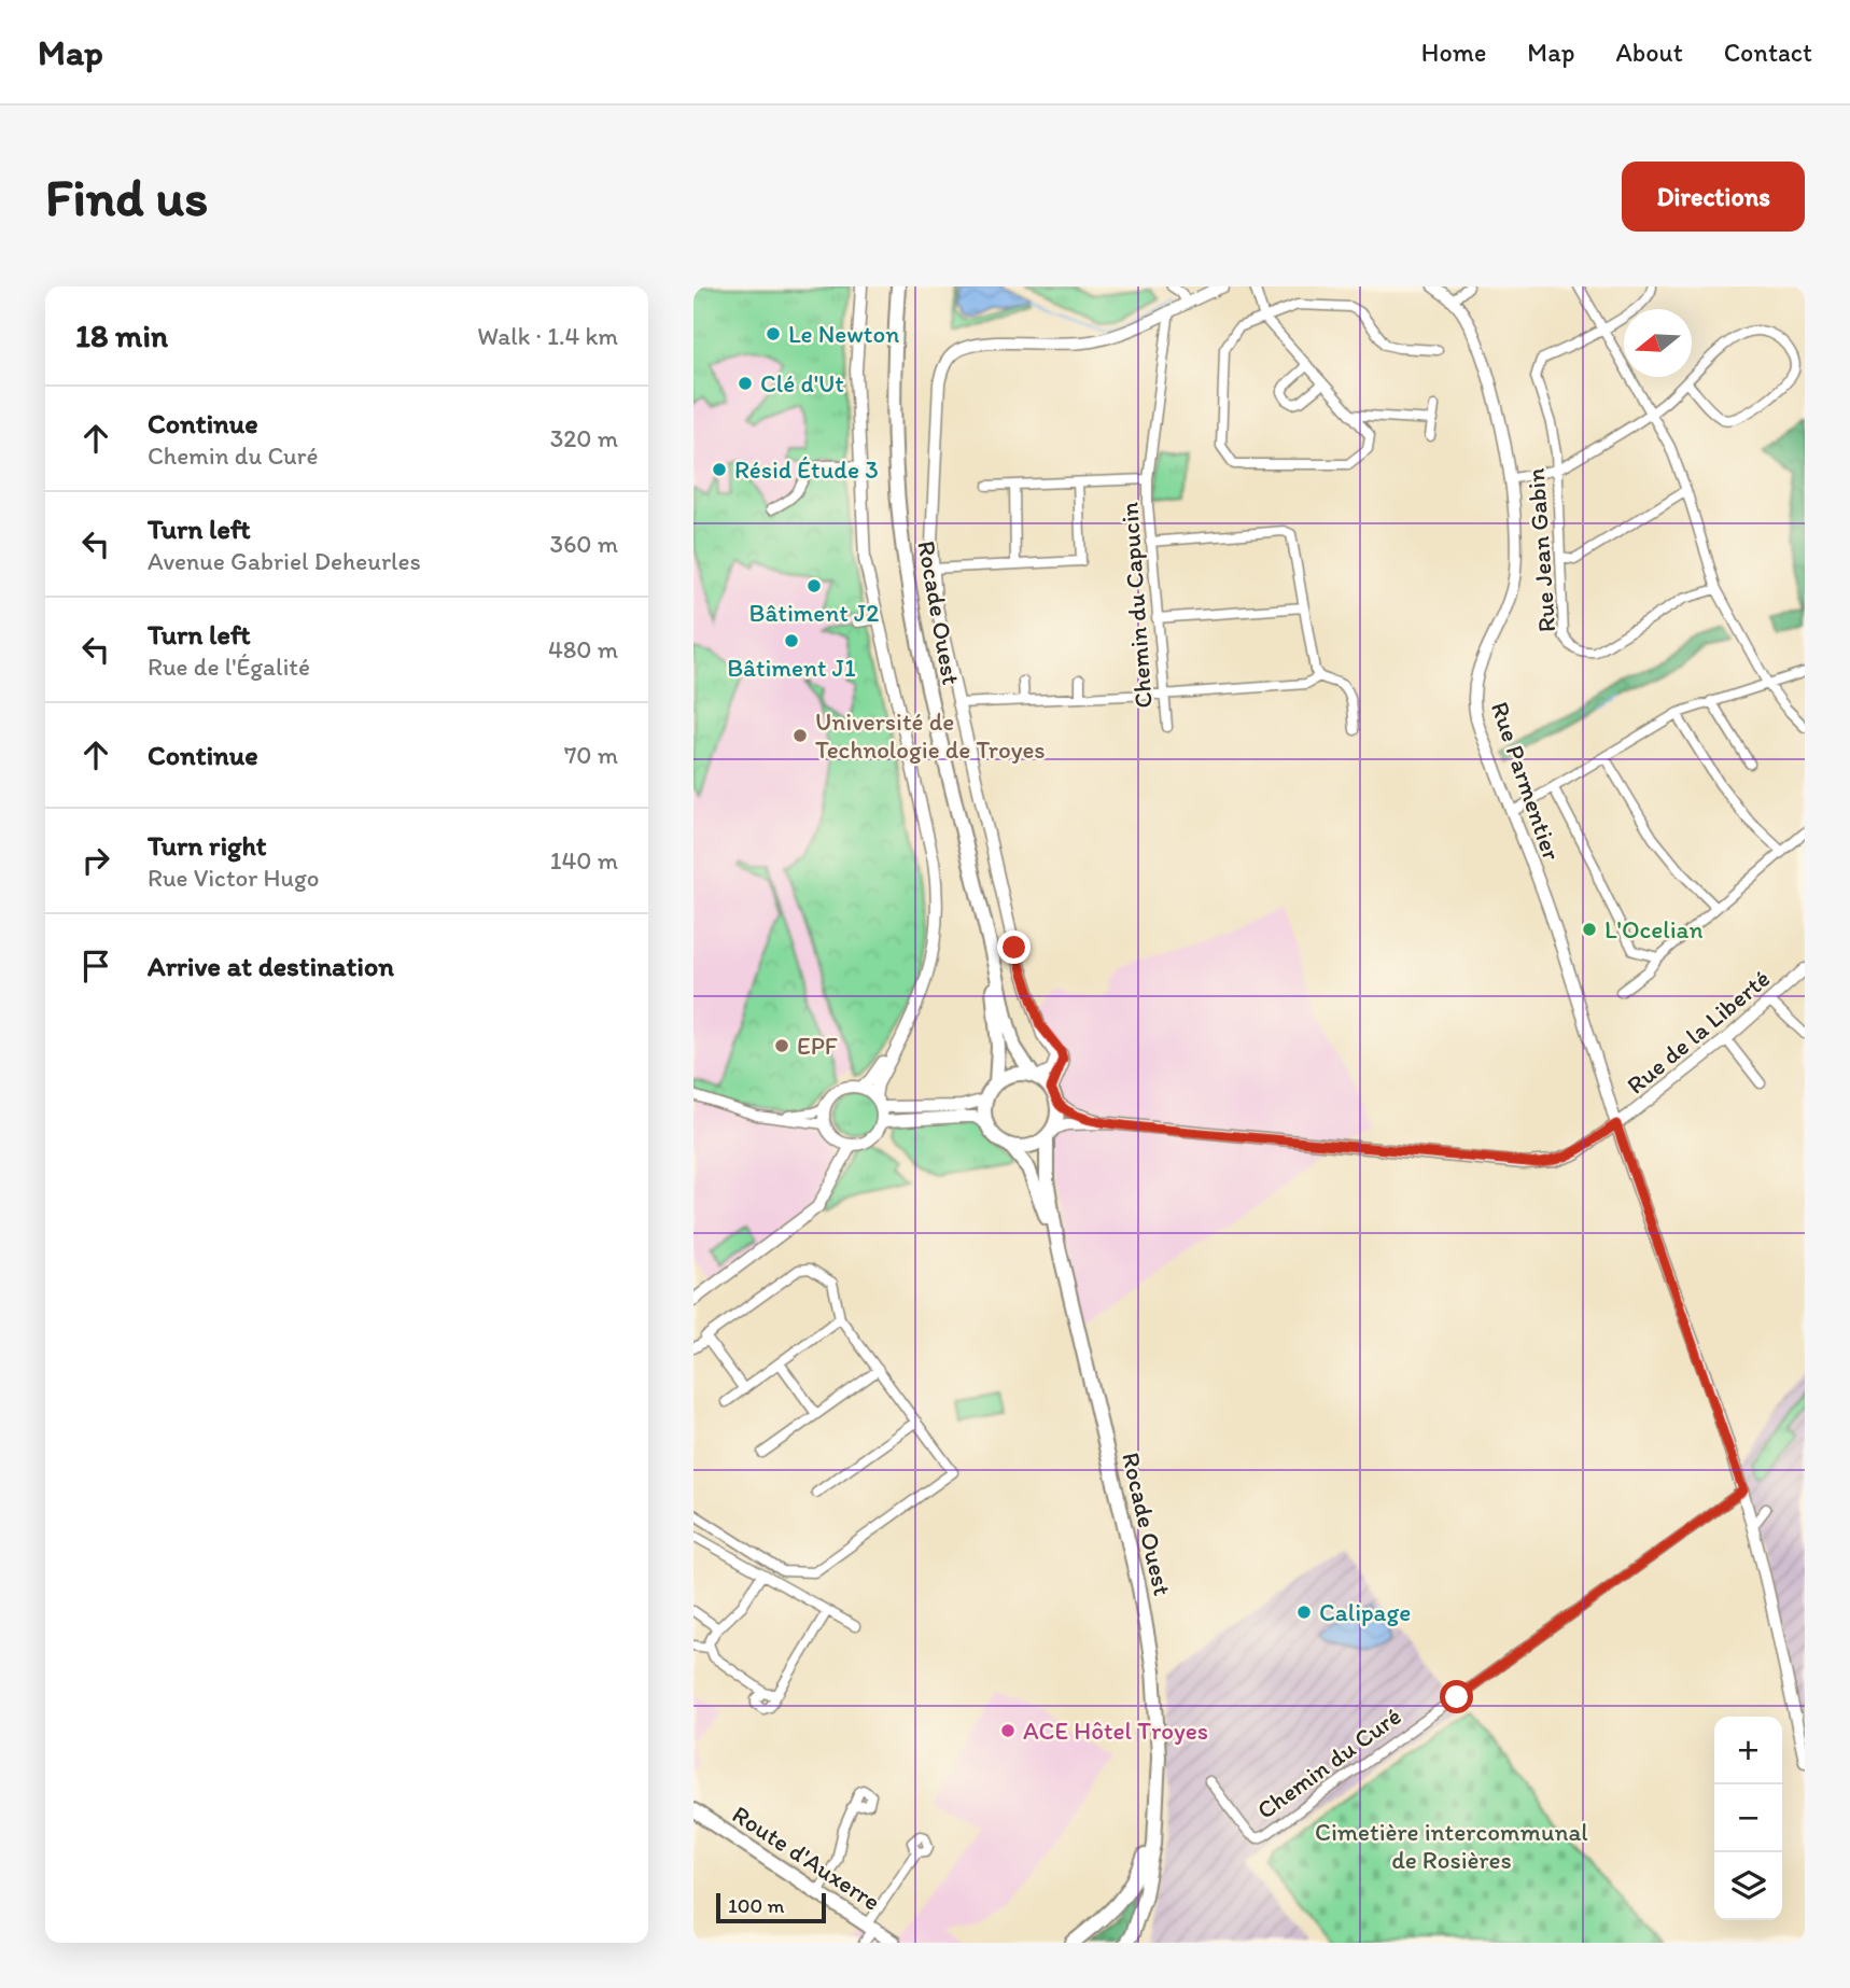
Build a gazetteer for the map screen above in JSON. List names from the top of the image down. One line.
{"streets":{"main road":["Rocade Ouest","Route d'Auxerre"],"street":["Rue Jean Gabin","Chemin du Capucin","Rue Parmentier","Rue de la Liberté","Chemin du Curé"]},"crossings":[["Rue Parmentier","Rue de la Liberté"],["Rue Parmentier","Chemin du Curé"]],"parks":["Cimetière intercommunal de Rosières"],"places":["Le Newton","Clé d'Ut","Résid Étude 3","Bâtiment J2","Bâtiment J1","Université de Technologie de Troyes","L'Ocelian","EPF","Calipage","ACE Hôtel Troyes"],"scale_bar":"100 m","north":"left","page":{"header":"Map","nav":["Home","Map","About","Contact"],"buttons":"Directions","title":"Find us","heading":["18 min","Walk · 1.4 km"],"list":[["Continue","Chemin du Curé","320 m"],["Turn left","Avenue Gabriel Deheurles","360 m"],["Turn left","Rue de l'Égalité","480 m"],["Continue","70 m"],["Turn right","Rue Victor Hugo","140 m"],"Arrive at destination"],"map_buttons":["+","−"],"scale":"100 m"}}
